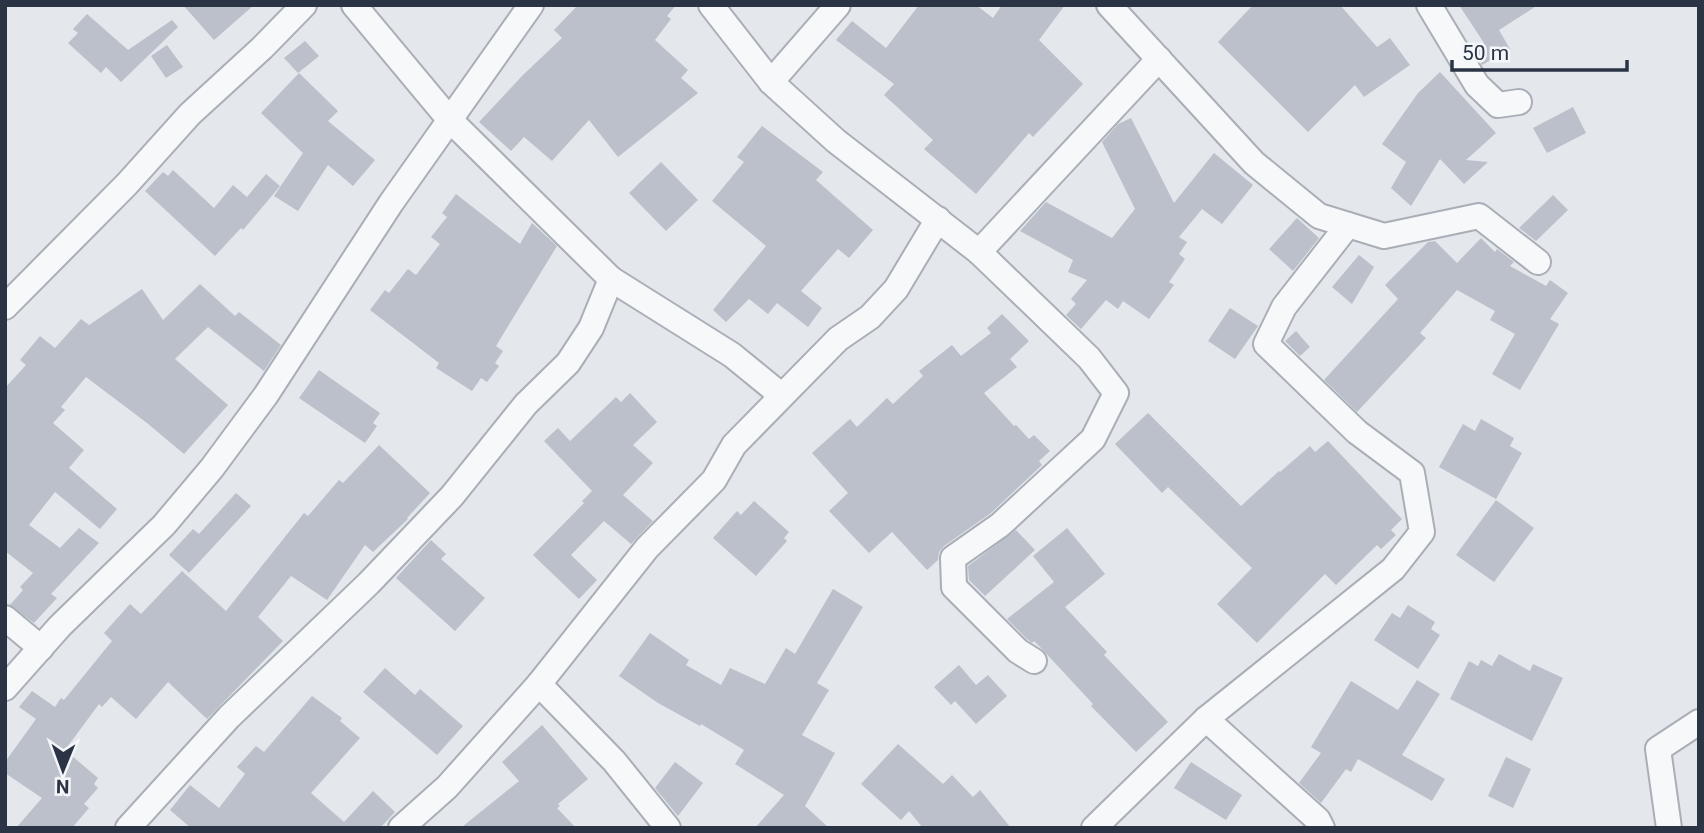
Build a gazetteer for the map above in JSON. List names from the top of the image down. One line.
{"scale_bar":"50 m","north":"bottom"}
